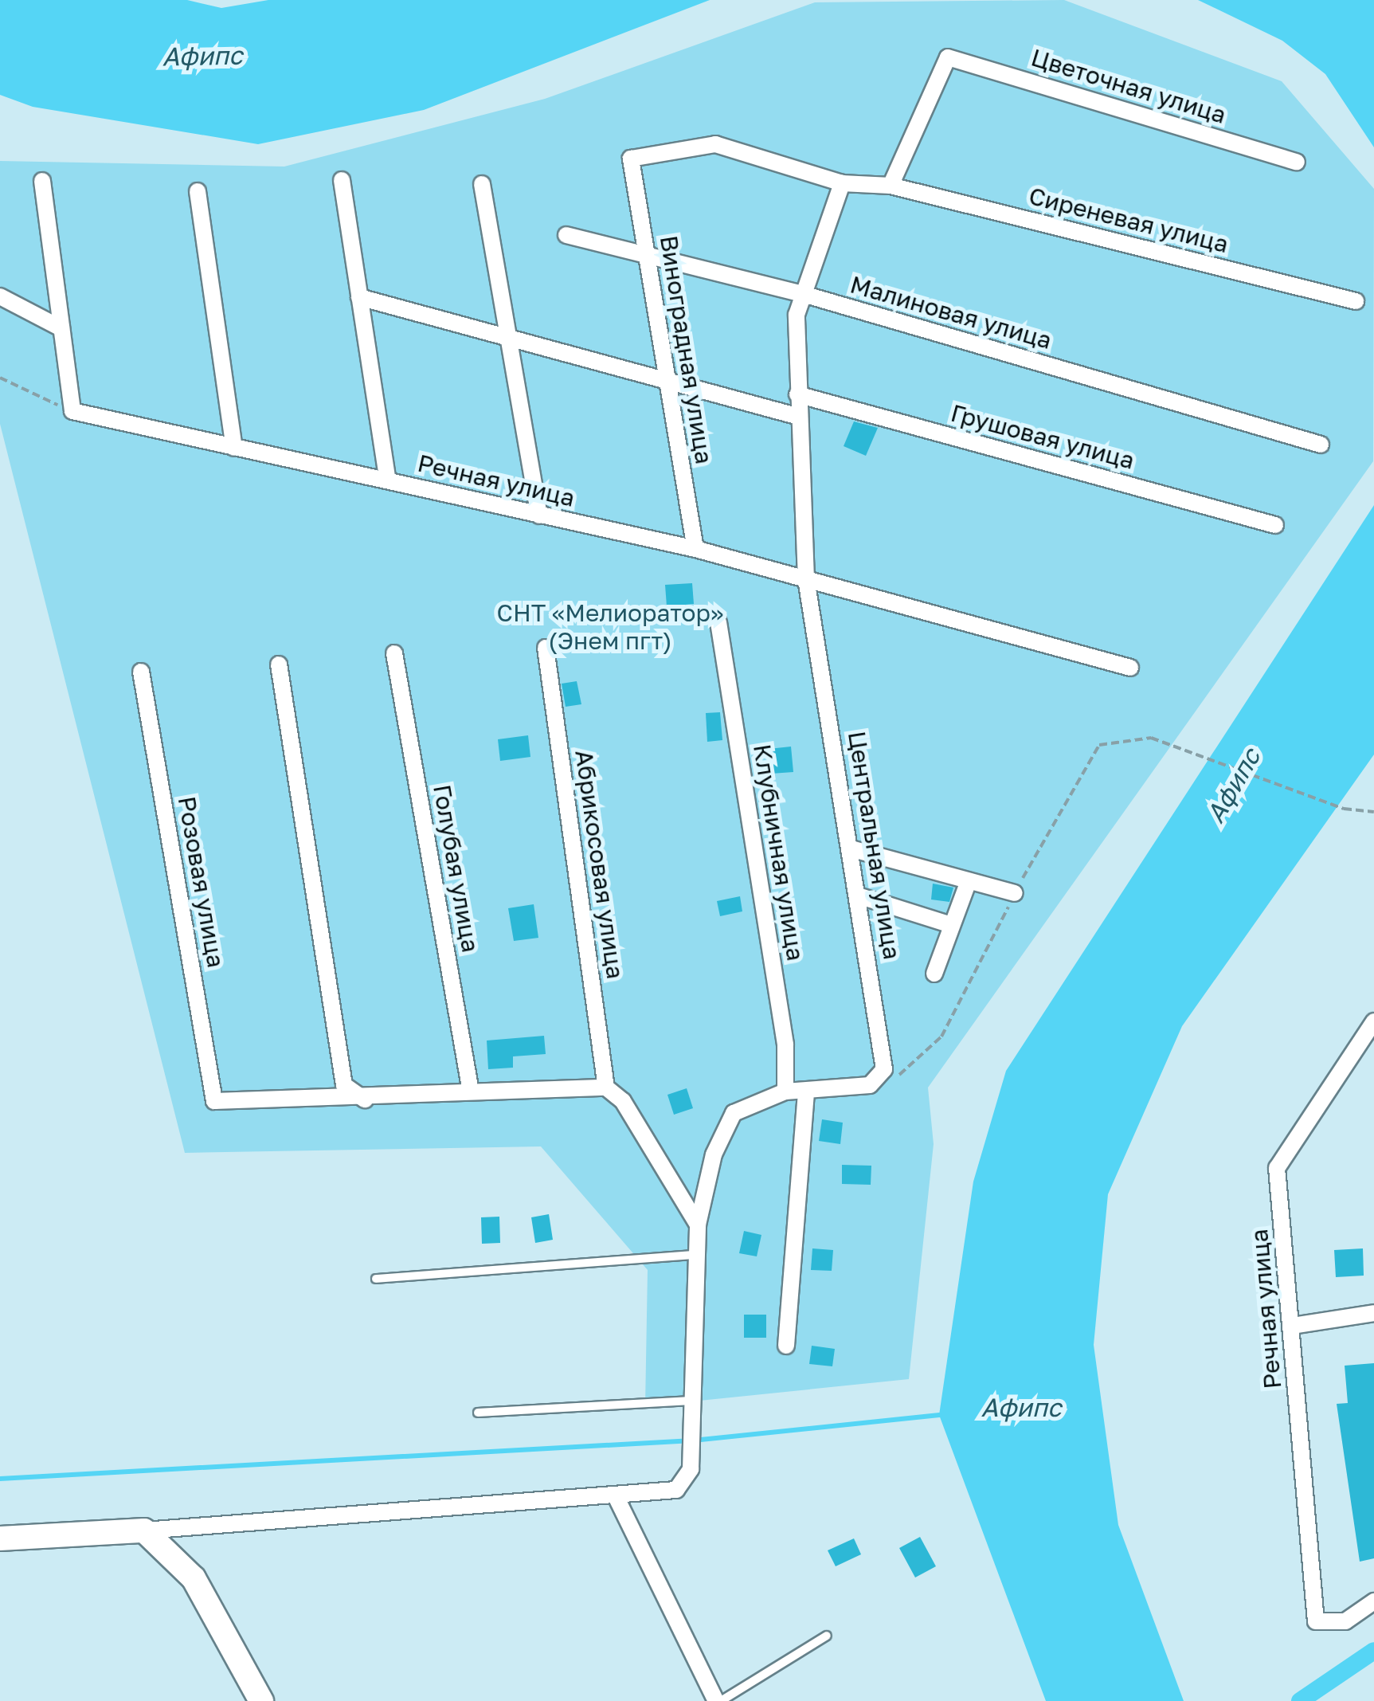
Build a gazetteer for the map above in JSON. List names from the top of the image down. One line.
{"streets":{"street":["Цветочная улица","Сиреневая улица","Малиновая улица","Виноградная улица","Грушовая улица","Речная улица","Центральная улица","Клубничная улица","Абрикосовая улица","Голубая улица","Розовая улица"]},"crossings":[["Цветочная улица","Сиреневая улица"],["Малиновая улица","Виноградная улица"],["Малиновая улица","Центральная улица"],["Виноградная улица","Речная улица"],["Виноградная улица","Центральная улица"],["Грушовая улица","Центральная улица"],["Речная улица","Центральная улица"],["Центральная улица","Клубничная улица"]],"water":["Афипс"],"parks":["СНТ «Мелиоратор» (Энем пгт)"]}
